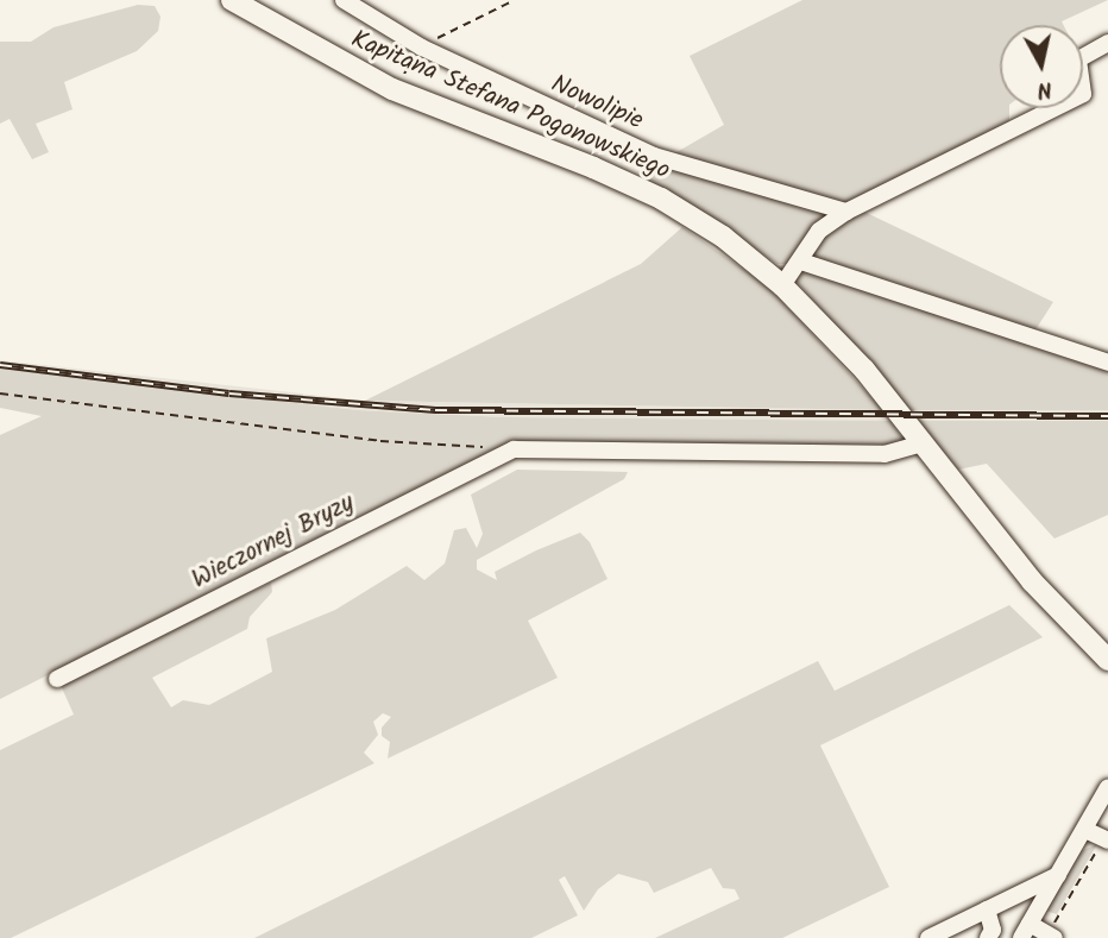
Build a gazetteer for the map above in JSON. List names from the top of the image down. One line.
{"streets":{"main road":["Kapitana Stefana Pogonowskiego"],"street":["Nowolipie","Wieczornej Bryzy"]},"crossings":[["Kapitana Stefana Pogonowskiego","Wieczornej Bryzy"]],"north":"bottom"}
